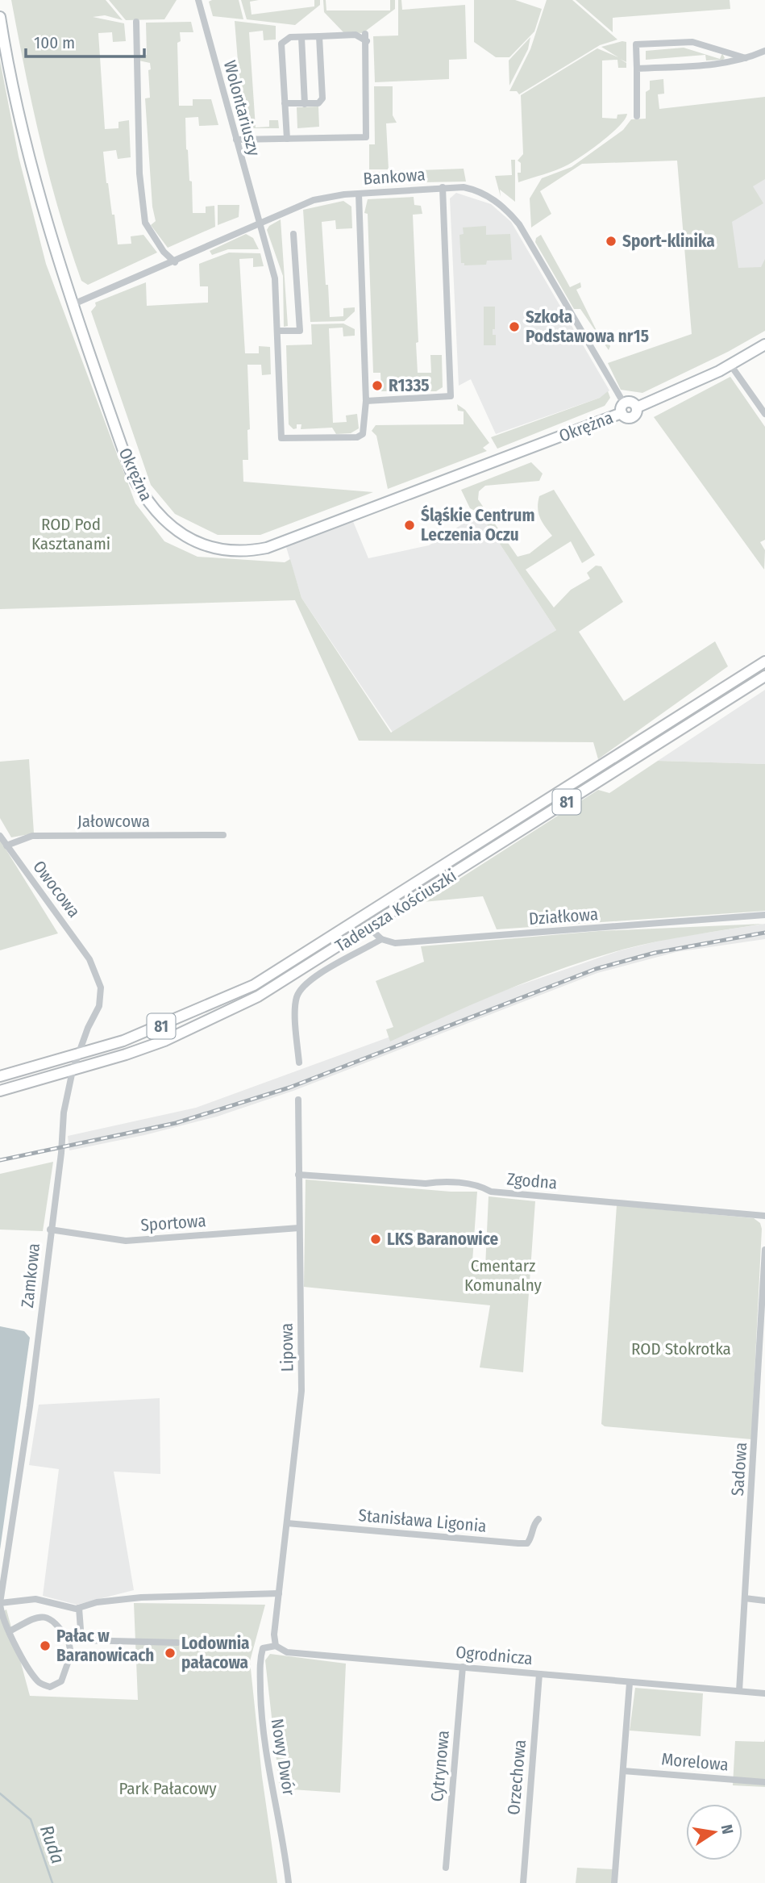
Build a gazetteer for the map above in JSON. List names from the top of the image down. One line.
{"streets":{"main road":["Okrężna","81","Tadeusza Kościuszki"],"street":["Wolontariuszy","Bankowa","Jałowcowa","Owocowa","Działkowa","Zgodna","Sportowa","Zamkowa","Lipowa","Sadowa","Stanisława Ligonia","Ogrodnicza","Nowy Dwór","Morelowa","Cytrynowa","Orzechowa"]},"crossings":[["Wolontariuszy","Bankowa"],["Bankowa","Okrężna"],["Jałowcowa","Owocowa"],["Owocowa","Zamkowa"],["Tadeusza Kościuszki","Zamkowa"],["Zgodna","Lipowa"],["Sportowa","Zamkowa"],["Sportowa","Lipowa"],["Lipowa","Stanisława Ligonia"],["Sadowa","Ogrodnicza"],["Ogrodnicza","Nowy Dwór"],["Ogrodnicza","Cytrynowa"],["Ogrodnicza","Orzechowa"]],"water":["Ruda"],"parks":["ROD Pod Kasztanami","Cmentarz Komunalny","ROD Stokrotka","Park Pałacowy"],"places":["Sport-klinika","Szkoła Podstawowa nr15","R1335","Śląśkie Centrum Leczenia Oczu","LKS Baranowice","Pałac w Baranowicach","Lodownia pałacowa"],"scale_bar":"100 m","north":"right"}
